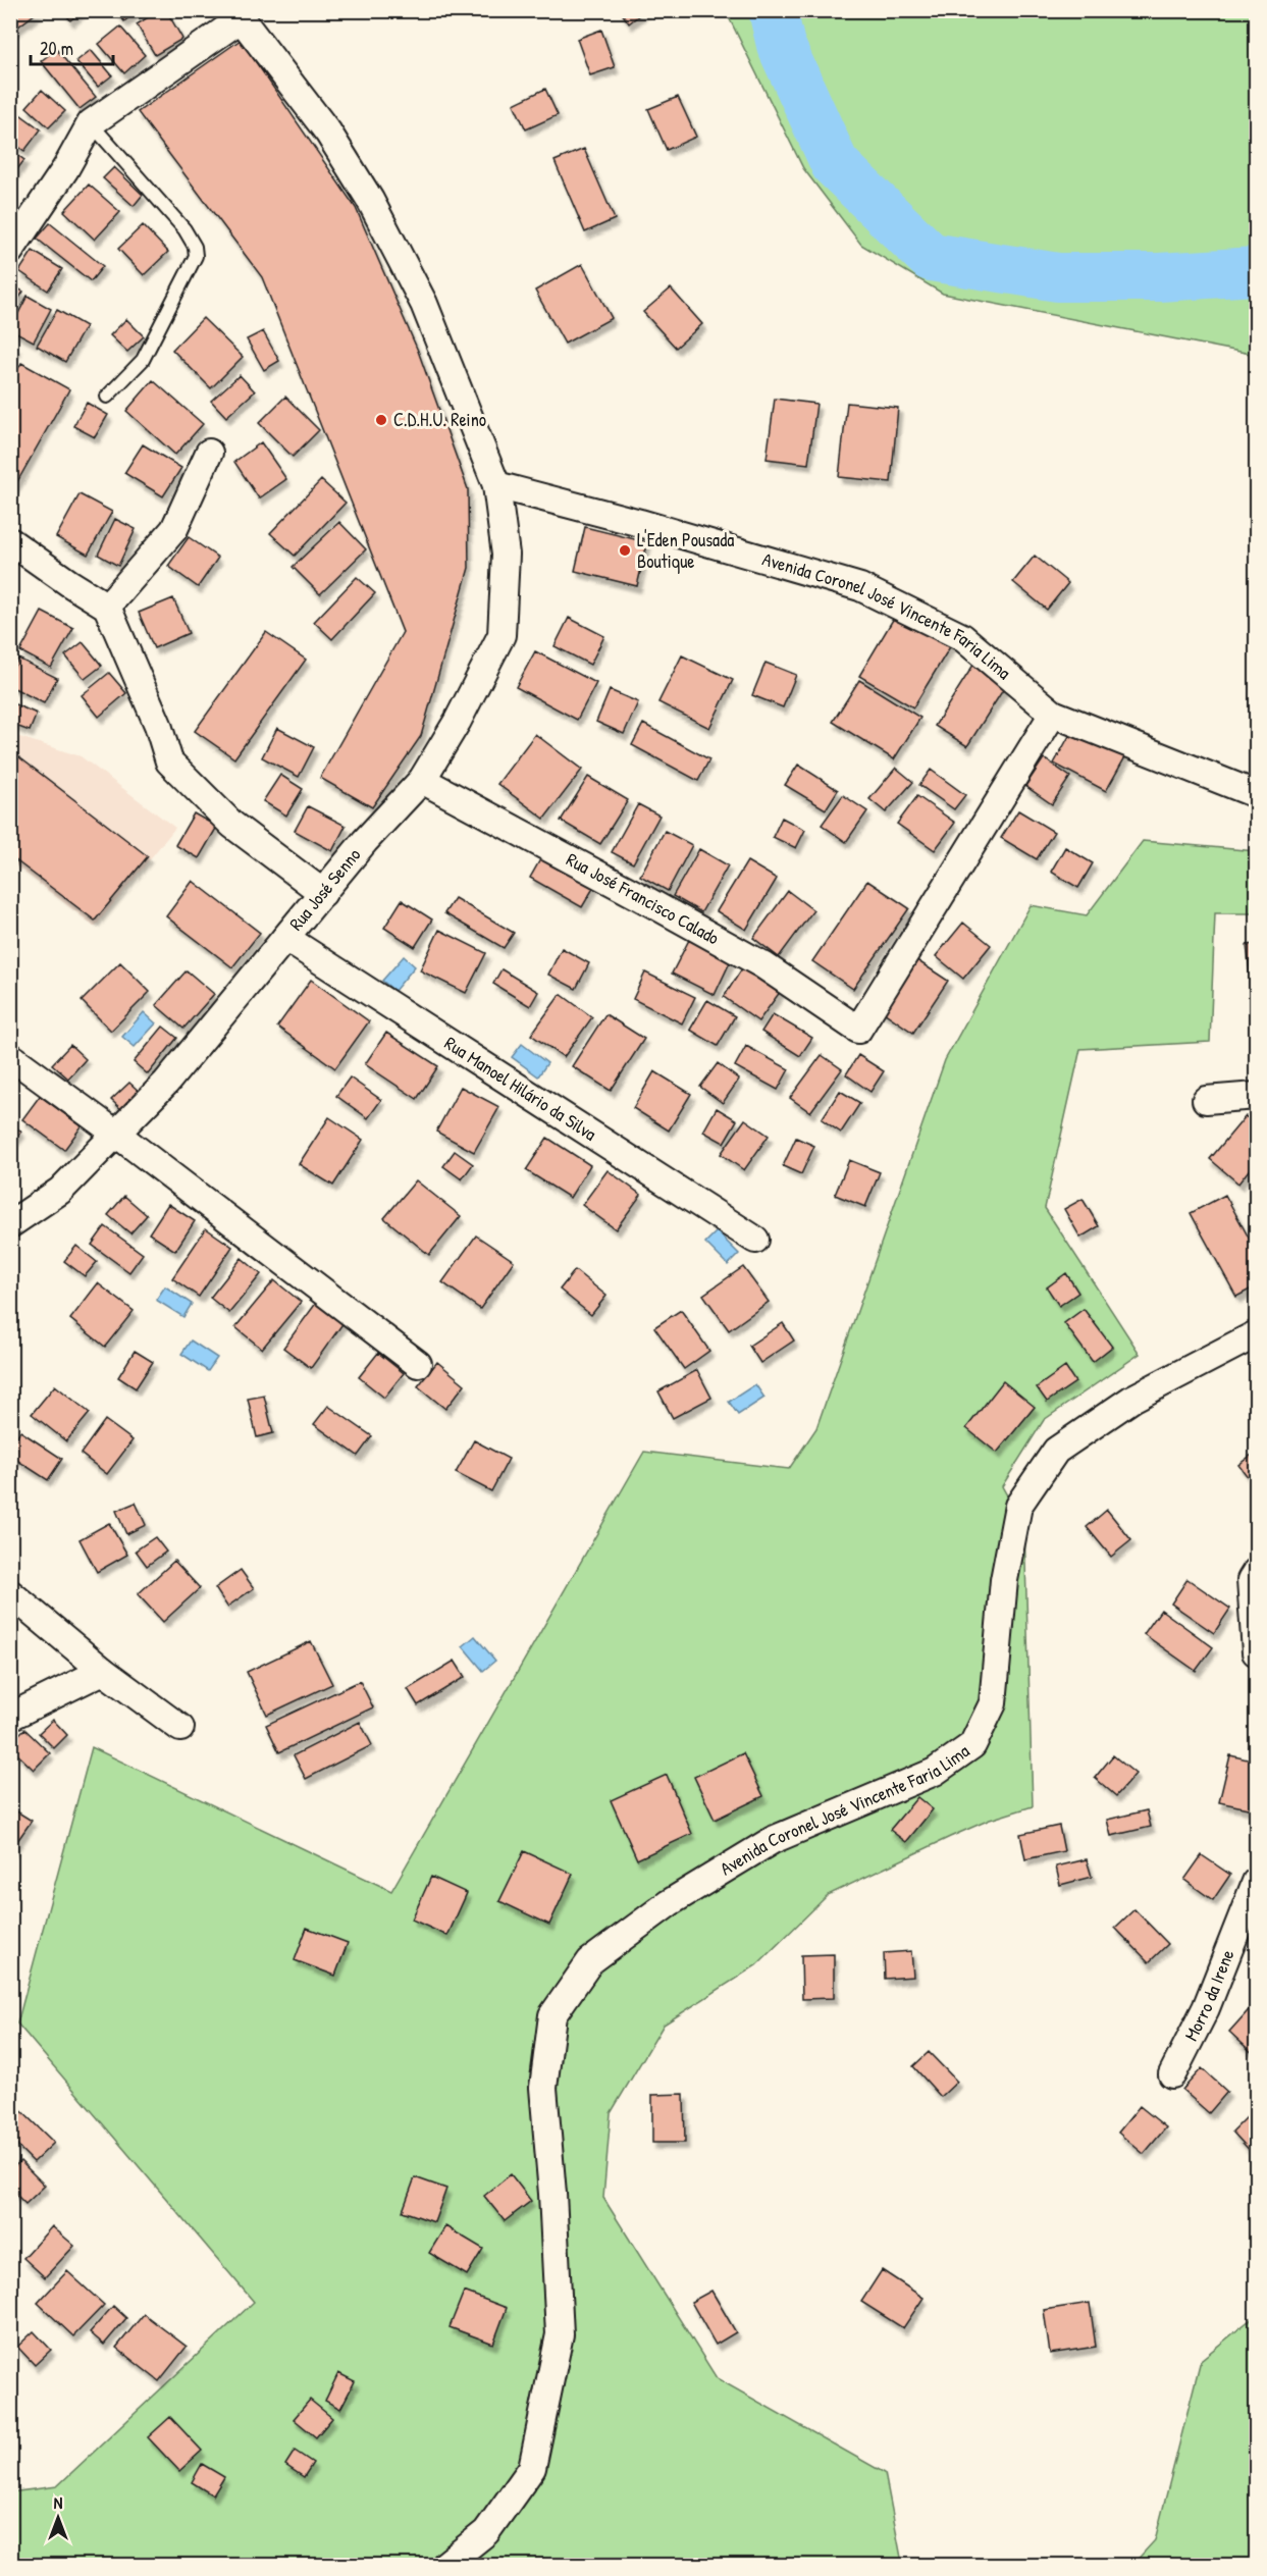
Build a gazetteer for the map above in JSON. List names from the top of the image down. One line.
{"streets":{"street":["Avenida Coronel José Vincente Faria Lima","Rua José Senno","Rua José Francisco Calado","Rua Manoel Hilário da Silva","Morro da Irene"]},"crossings":[["Avenida Coronel José Vincente Faria Lima","Rua José Senno"],["Avenida Coronel José Vincente Faria Lima","Rua José Francisco Calado"],["Rua José Senno","Rua José Francisco Calado"],["Rua José Senno","Rua Manoel Hilário da Silva"]],"places":["C.D.H.U. Reino","L'Eden Pousada Boutique"],"scale_bar":"20 m","north":"top"}
